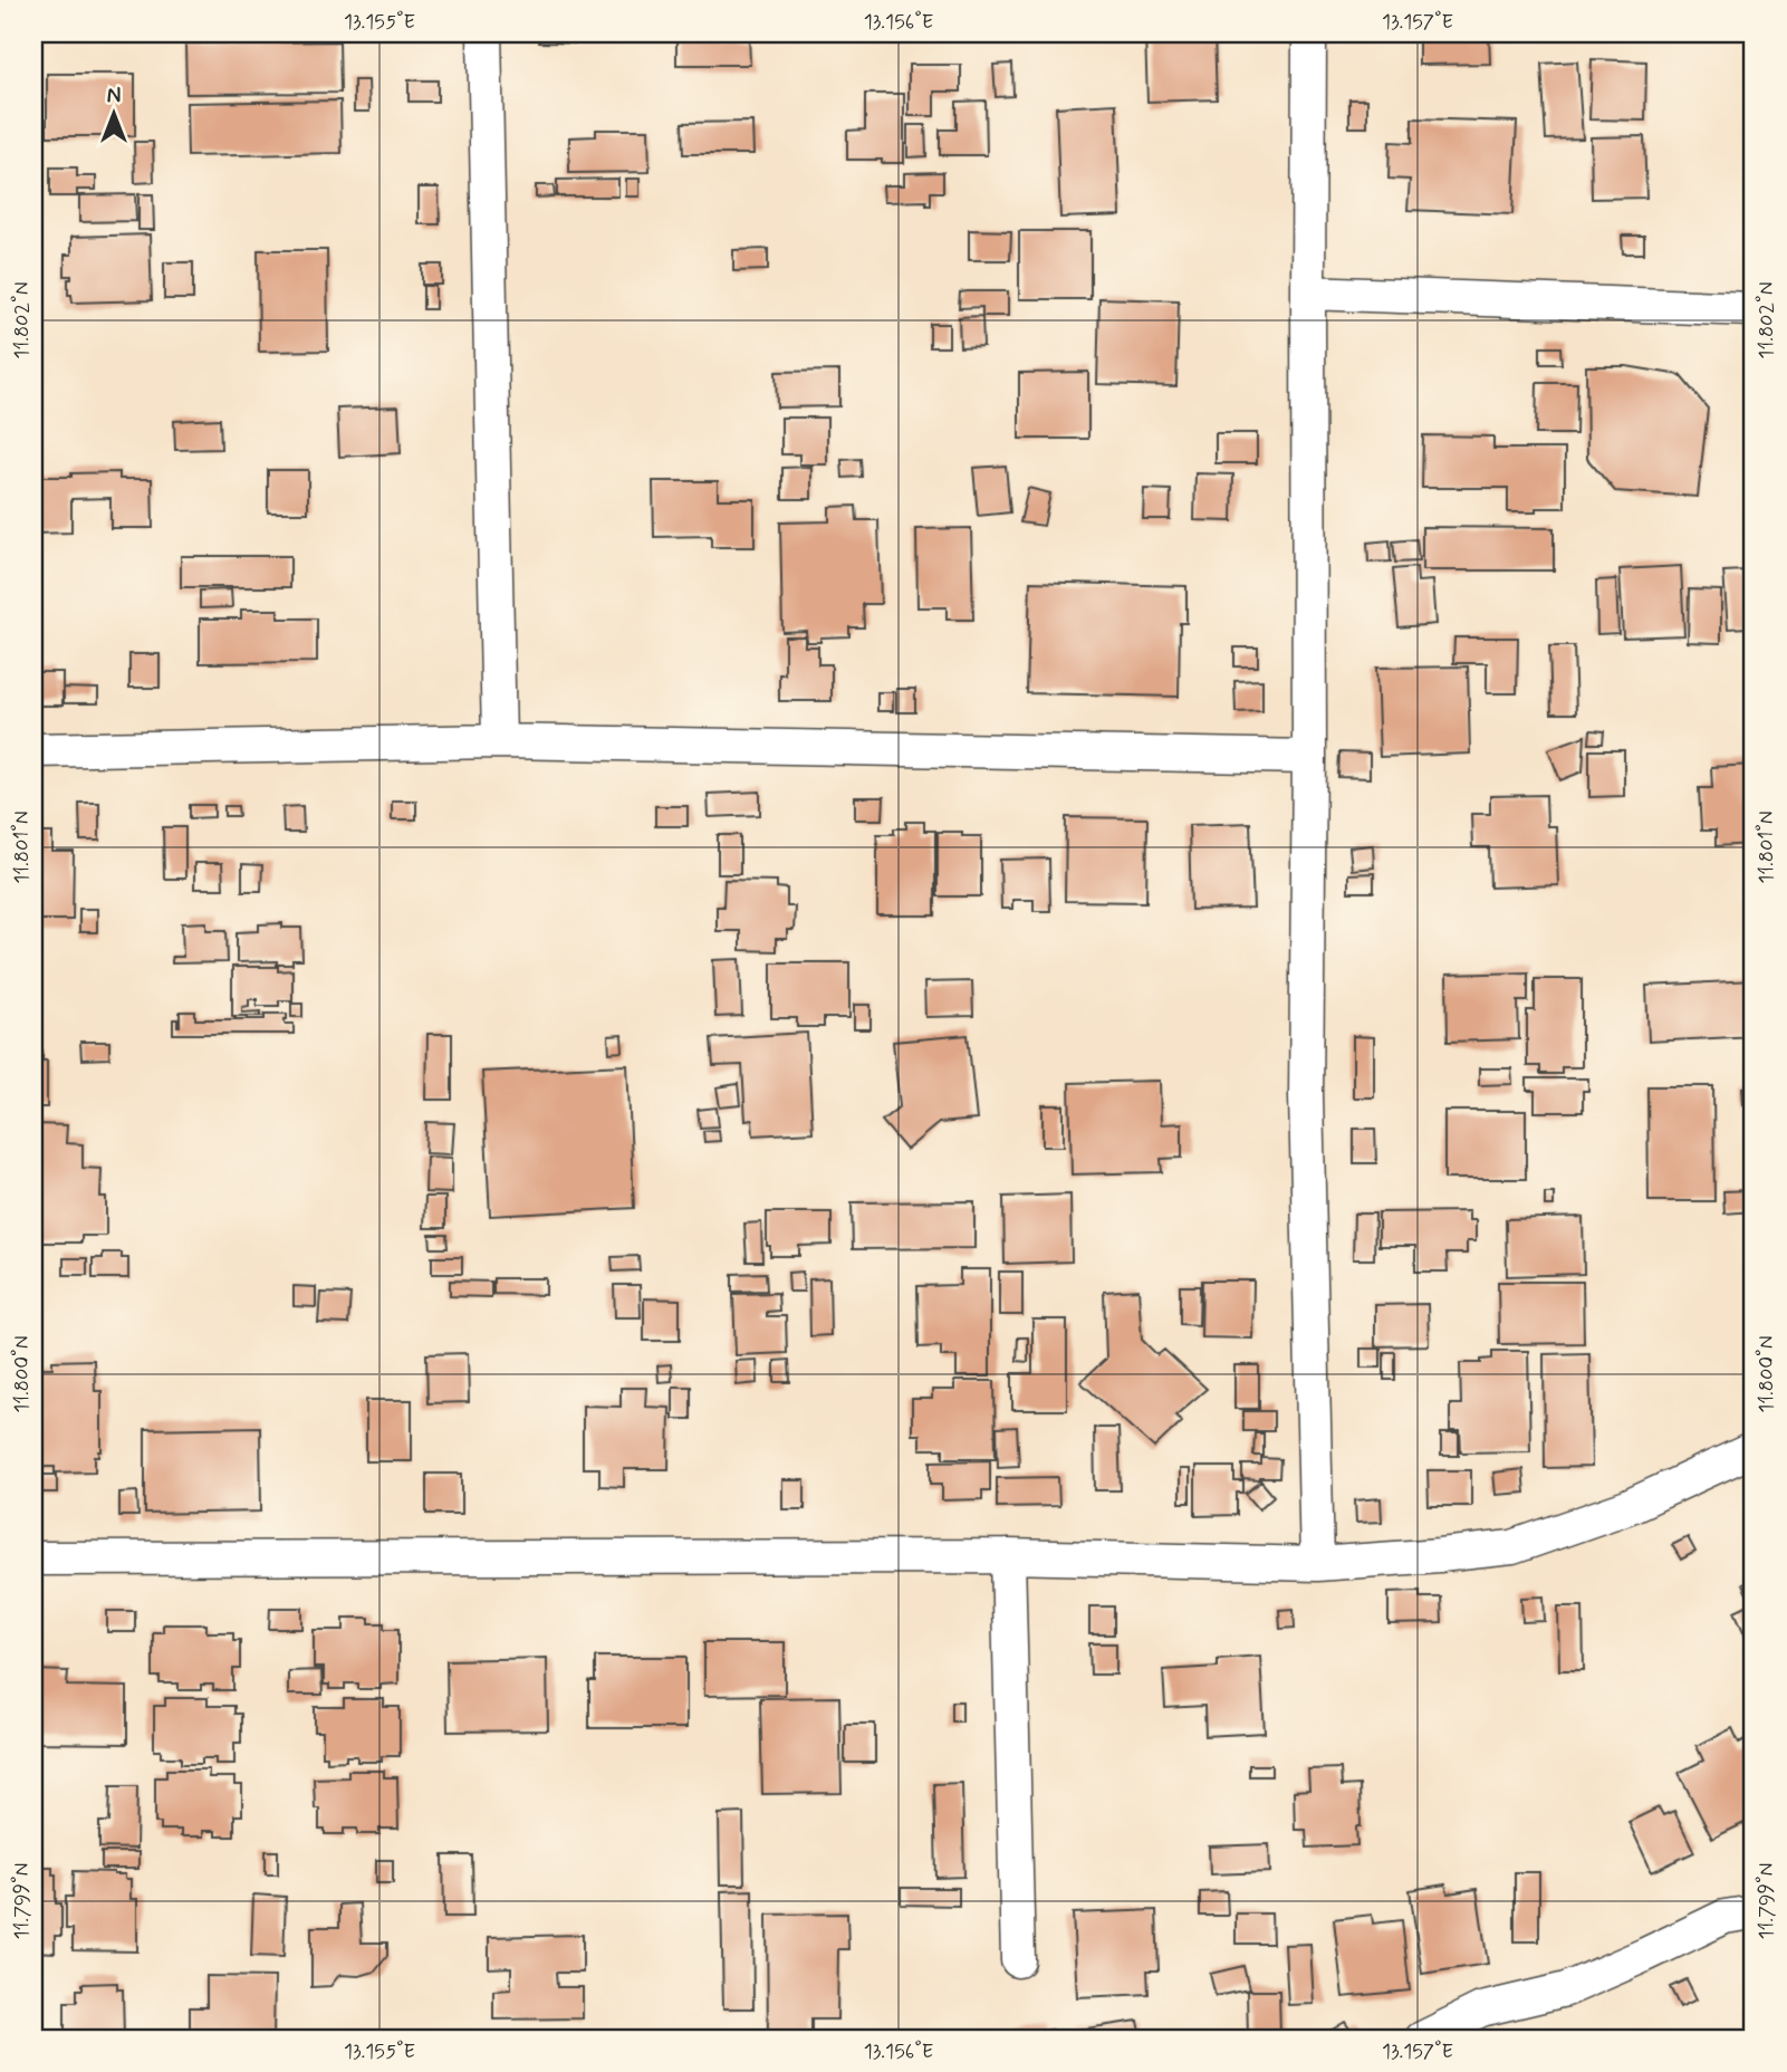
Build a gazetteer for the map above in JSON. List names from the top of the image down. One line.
{"north":"top","coordinates":["13.155°E","13.156°E","13.157°E","11.802°N","11.801°N","11.800°N","11.799°N"]}
